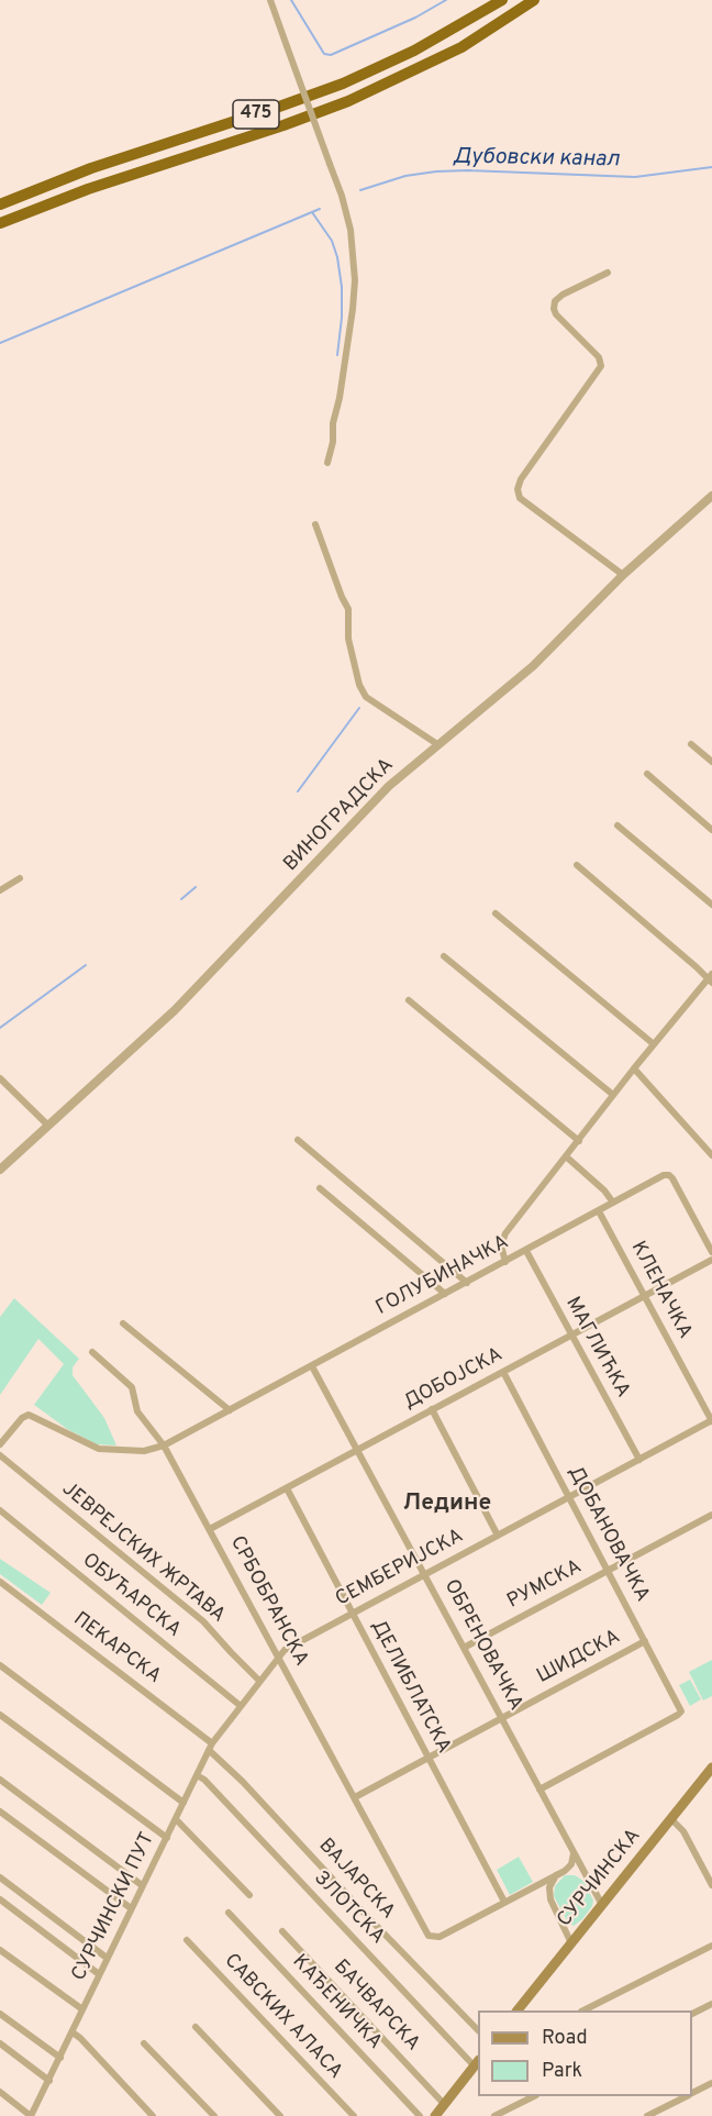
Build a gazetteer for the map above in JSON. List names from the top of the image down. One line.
{"streets":{"highway":["475"],"main road":["СУРЧИНСКА"],"street":["ВИНОГРАДСКА","ГОЛУБИНАЧКА","КЛЕНАЧКА","МАГЛИЋКА","ДОБОЈСКА","ДОБАНОВАЧКА","ЈЕВРЕЈСКИХ ЖРТАВА","СЕМБЕРИЈСКА","РУМСКА","ОБУЋАРСКА","СРБОБРАНСКА","ОБРЕНОВАЧКА","ПЕКАРСКА","ШИДСКА","ДЕЛИБЛАТСКА","ВАЈАРСКА","СУРЧИНСКИ ПУТ","ЗЛОТСКА","КАЂЕНИЧКА","БАЧВАРСКА","САВСКИХ АЛАСА"]},"crossings":[["ГОЛУБИНАЧКА","КЛЕНАЧКА"],["ГОЛУБИНАЧКА","МАГЛИЋКА"],["ГОЛУБИНАЧКА","СРБОБРАНСКА"],["ГОЛУБИНАЧКА","ОБРЕНОВАЧКА"],["КЛЕНАЧКА","ДОБОЈСКА"],["КЛЕНАЧКА","СЕМБЕРИЈСКА"],["МАГЛИЋКА","ДОБОЈСКА"],["МАГЛИЋКА","СЕМБЕРИЈСКА"],["ДОБОЈСКА","ДОБАНОВАЧКА"],["ДОБОЈСКА","СРБОБРАНСКА"],["ДОБОЈСКА","ОБРЕНОВАЧКА"],["ДОБОЈСКА","ДЕЛИБЛАТСКА"],["ДОБАНОВАЧКА","СЕМБЕРИЈСКА"],["ДОБАНОВАЧКА","РУМСКА"],["ДОБАНОВАЧКА","ОБРЕНОВАЧКА"],["ДОБАНОВАЧКА","ШИДСКА"],["ЈЕВРЕЈСКИХ ЖРТАВА","СЕМБЕРИЈСКА"],["СЕМБЕРИЈСКА","ОБУЋАРСКА"],["СЕМБЕРИЈСКА","СРБОБРАНСКА"],["СЕМБЕРИЈСКА","ОБРЕНОВАЧКА"],["СЕМБЕРИЈСКА","ПЕКАРСКА"],["СЕМБЕРИЈСКА","ДЕЛИБЛАТСКА"],["СЕМБЕРИЈСКА","ВАЈАРСКА"],["СЕМБЕРИЈСКА","СУРЧИНСКИ ПУТ"],["РУМСКА","ОБРЕНОВАЧКА"],["СРБОБРАНСКА","ШИДСКА"],["СРБОБРАНСКА","ДЕЛИБЛАТСКА"],["ОБРЕНОВАЧКА","ШИДСКА"],["ОБРЕНОВАЧКА","СУРЧИНСКА"],["ПЕКАРСКА","ВАЈАРСКА"],["ПЕКАРСКА","СУРЧИНСКИ ПУТ"],["ШИДСКА","ДЕЛИБЛАТСКА"],["ВАЈАРСКА","СУРЧИНСКИ ПУТ"],["СУРЧИНСКИ ПУТ","ЗЛОТСКА"]],"districts":["Ледине"],"water":["Дубовски канал"],"legend":["Road","Park"]}
